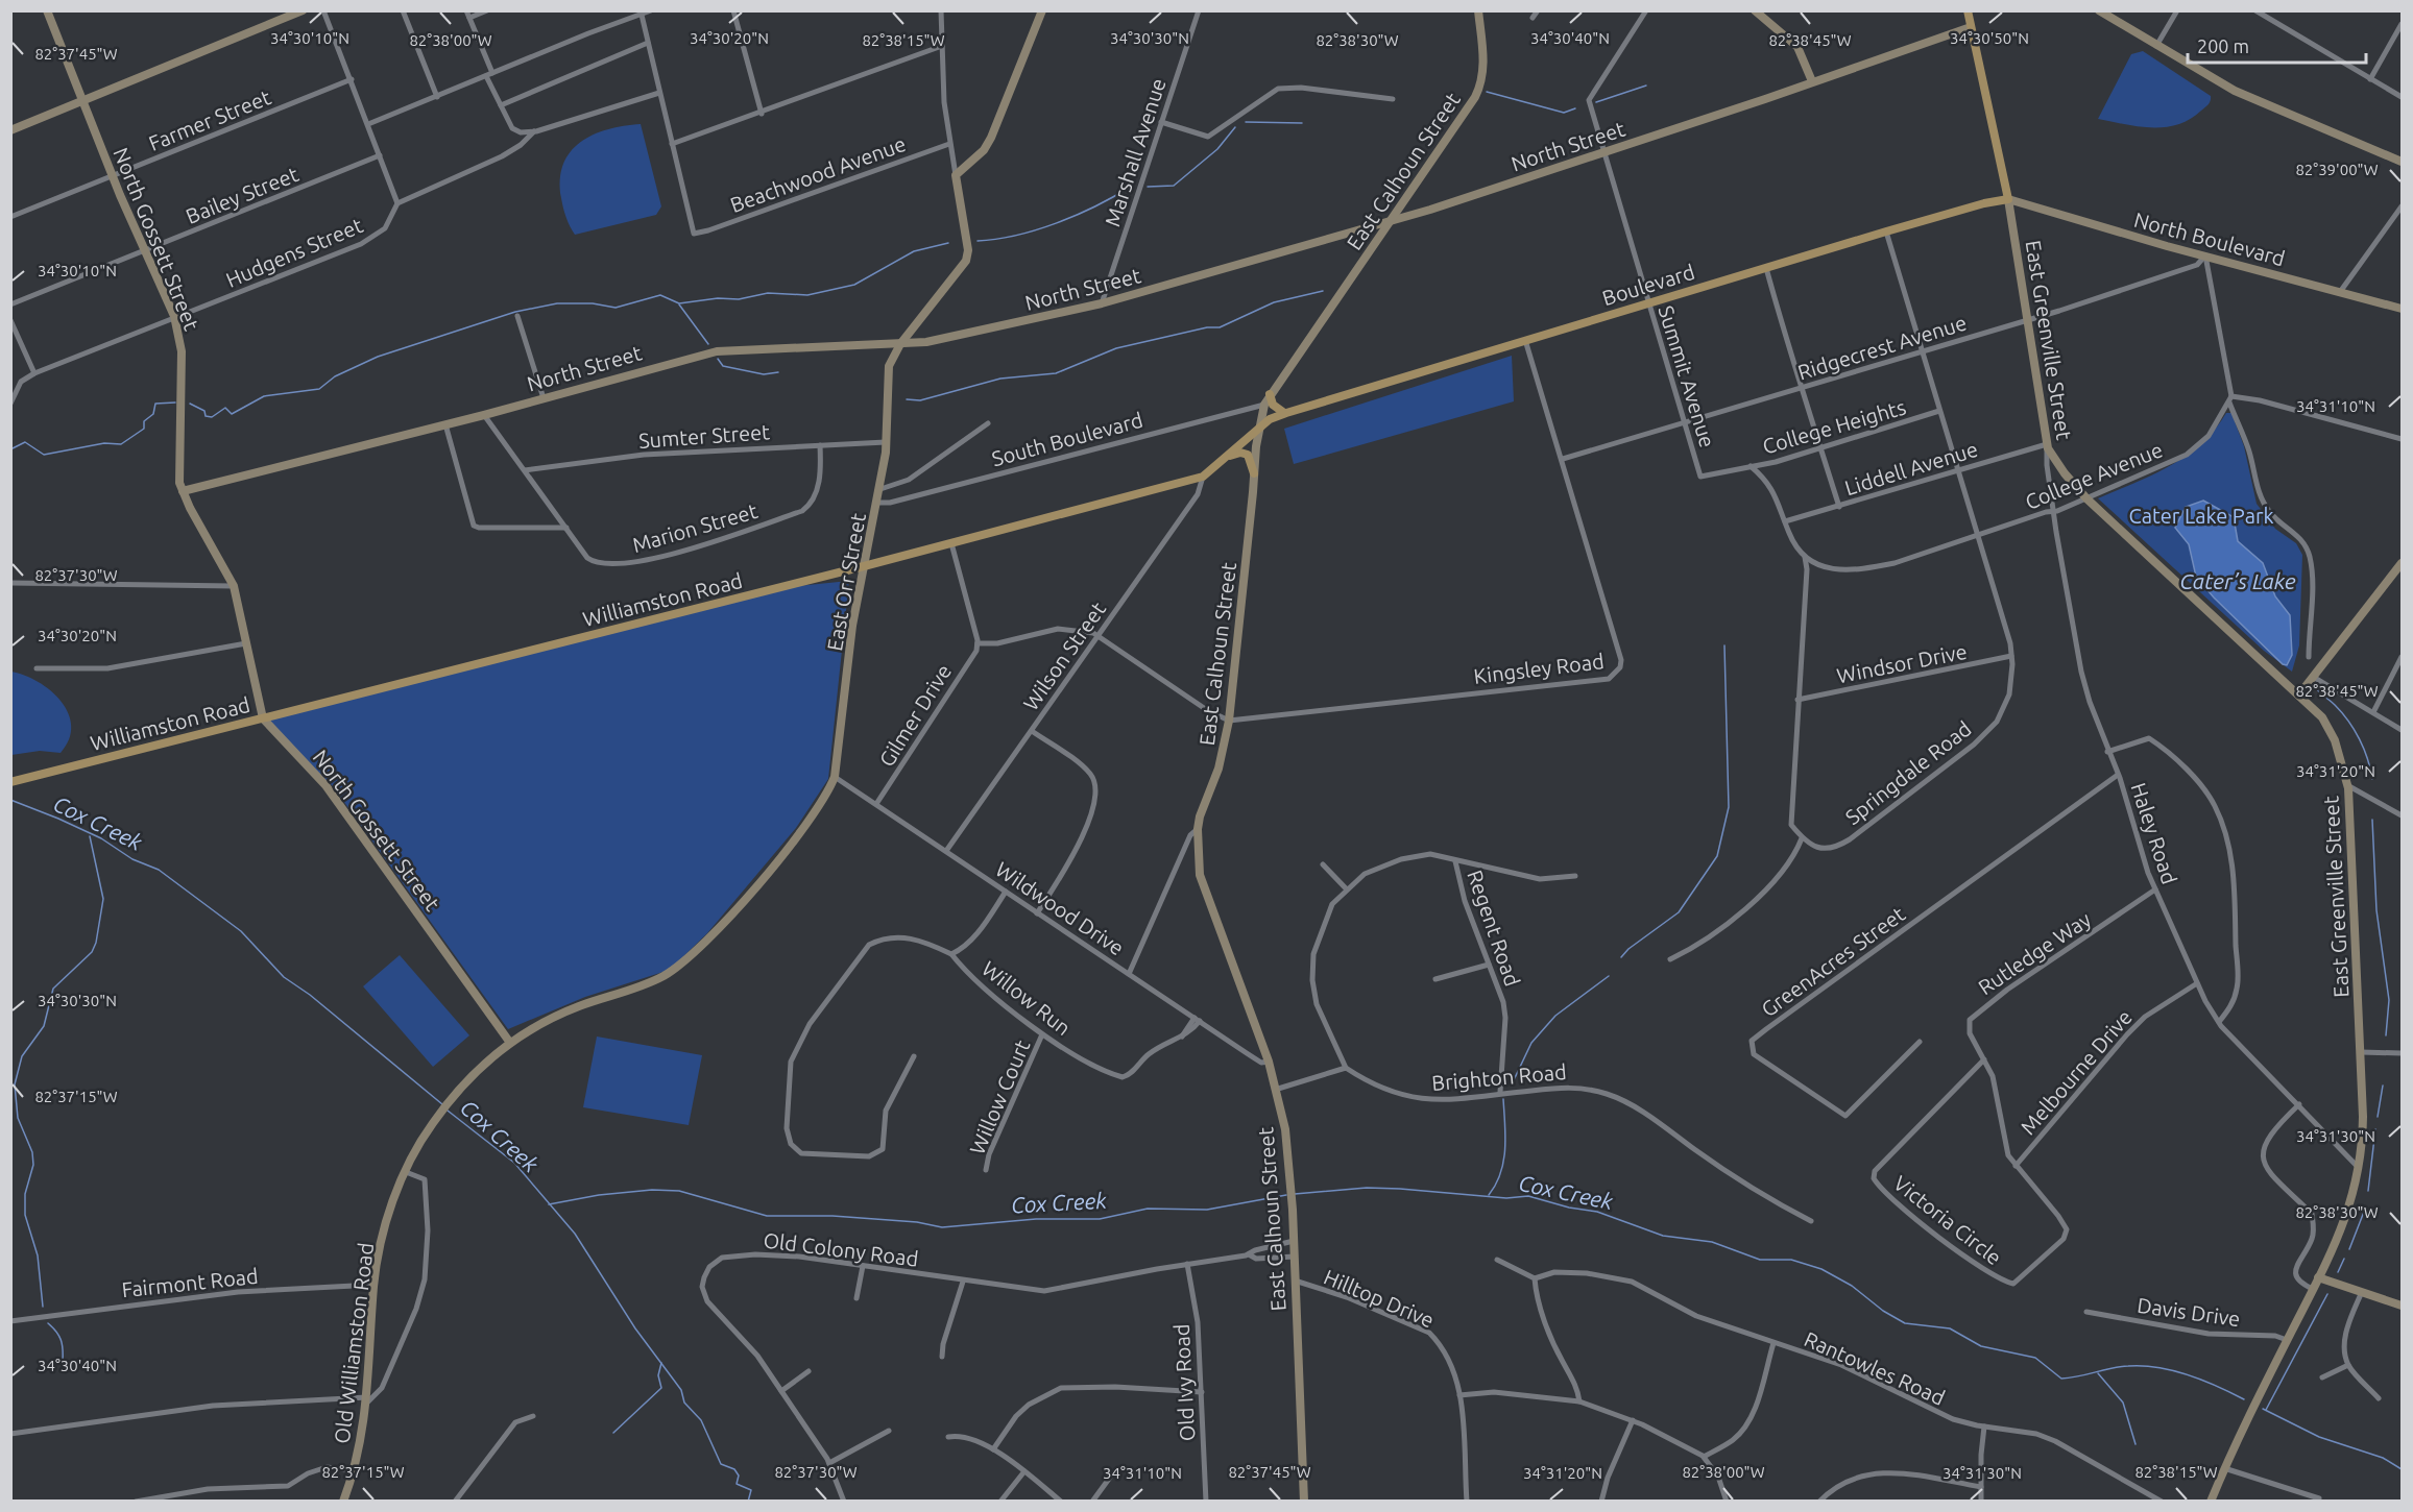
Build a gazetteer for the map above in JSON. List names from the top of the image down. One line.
{"streets":{"main road":["Boulevard","East Greenville Street","Williamston Road"],"street":["Farmer Street","North Street","Marshall Avenue","East Calhoun Street","Beachwood Avenue","Bailey Street","North Gossett Street","North Boulevard","Hudgens Street","Ridgecrest Avenue","Summit Avenue","College Heights","Sumter Street","South Boulevard","Liddell Avenue","College Avenue","Marion Street","East Orr Street","Wilson Street","Windsor Drive","Kingsley Road","Gilmer Drive","Springdale Road","Haley Road","Wildwood Drive","Regent Road","Rutledge Way","GreenAcres Street","Willow Run","Melbourne Drive","Brighton Road","Willow Court","Victoria Circle","Old Colony Road","Fairmont Road","Hilltop Drive","Davis Drive","Old Williamston Road","Rantowles Road","Old Ivy Road"]},"crossings":[["Farmer Street","North Gossett Street"],["North Street","Marshall Avenue"],["North Street","East Calhoun Street"],["North Street","North Gossett Street"],["North Street","East Greenville Street"],["North Street","Summit Avenue"],["North Street","Marion Street"],["North Street","East Orr Street"],["East Calhoun Street","South Boulevard"],["East Calhoun Street","Williamston Road"],["East Calhoun Street","Kingsley Road"],["East Calhoun Street","Wildwood Drive"],["East Calhoun Street","Old Colony Road"],["East Calhoun Street","Hilltop Drive"],["Bailey Street","North Gossett Street"],["North Gossett Street","Hudgens Street"],["North Gossett Street","East Orr Street"],["North Gossett Street","Williamston Road"],["North Gossett Street","Old Williamston Road"],["North Boulevard","Boulevard"],["North Boulevard","East Greenville Street"],["North Boulevard","Ridgecrest Avenue"],["Boulevard","East Greenville Street"],["Boulevard","Summit Avenue"],["Boulevard","Williamston Road"],["Boulevard","Kingsley Road"],["Boulevard","Springdale Road"],["East Greenville Street","Ridgecrest Avenue"],["East Greenville Street","Liddell Avenue"],["East Greenville Street","College Avenue"],["East Greenville Street","Haley Road"],["East Greenville Street","Davis Drive"],["Ridgecrest Avenue","Summit Avenue"],["Ridgecrest Avenue","Kingsley Road"],["Ridgecrest Avenue","Springdale Road"],["Summit Avenue","College Heights"],["College Heights","Springdale Road"],["Sumter Street","Marion Street"],["Sumter Street","East Orr Street"],["South Boulevard","East Orr Street"],["Liddell Avenue","Springdale Road"],["Liddell Avenue","Haley Road"],["College Avenue","Springdale Road"],["College Avenue","Haley Road"],["East Orr Street","Williamston Road"],["East Orr Street","Wildwood Drive"],["East Orr Street","Old Williamston Road"],["Williamston Road","Wilson Street"],["Wilson Street","Wildwood Drive"],["Windsor Drive","Springdale Road"],["Gilmer Drive","Wildwood Drive"],["Haley Road","Rutledge Way"],["Haley Road","GreenAcres Street"],["Haley Road","Melbourne Drive"],["Wildwood Drive","Willow Run"],["Regent Road","Brighton Road"],["Rutledge Way","Victoria Circle"],["Willow Run","Willow Court"],["Melbourne Drive","Victoria Circle"],["Old Colony Road","Old Ivy Road"],["Fairmont Road","Old Williamston Road"]],"water":["Cater’s Lake","Cox Creek"],"parks":["Cater Lake Park"],"scale_bar":"200 m","coordinates":["34°30'10\"N","34°30'20\"N","34°30'30\"N","34°30'40\"N","34°30'50\"N","82°38'00\"W","82°38'15\"W","82°38'30\"W","82°38'45\"W","82°37'45\"W","82°39'00\"W","34°31'10\"N","82°37'30\"W","34°31'20\"N","82°37'15\"W","34°31'30\"N"]}
